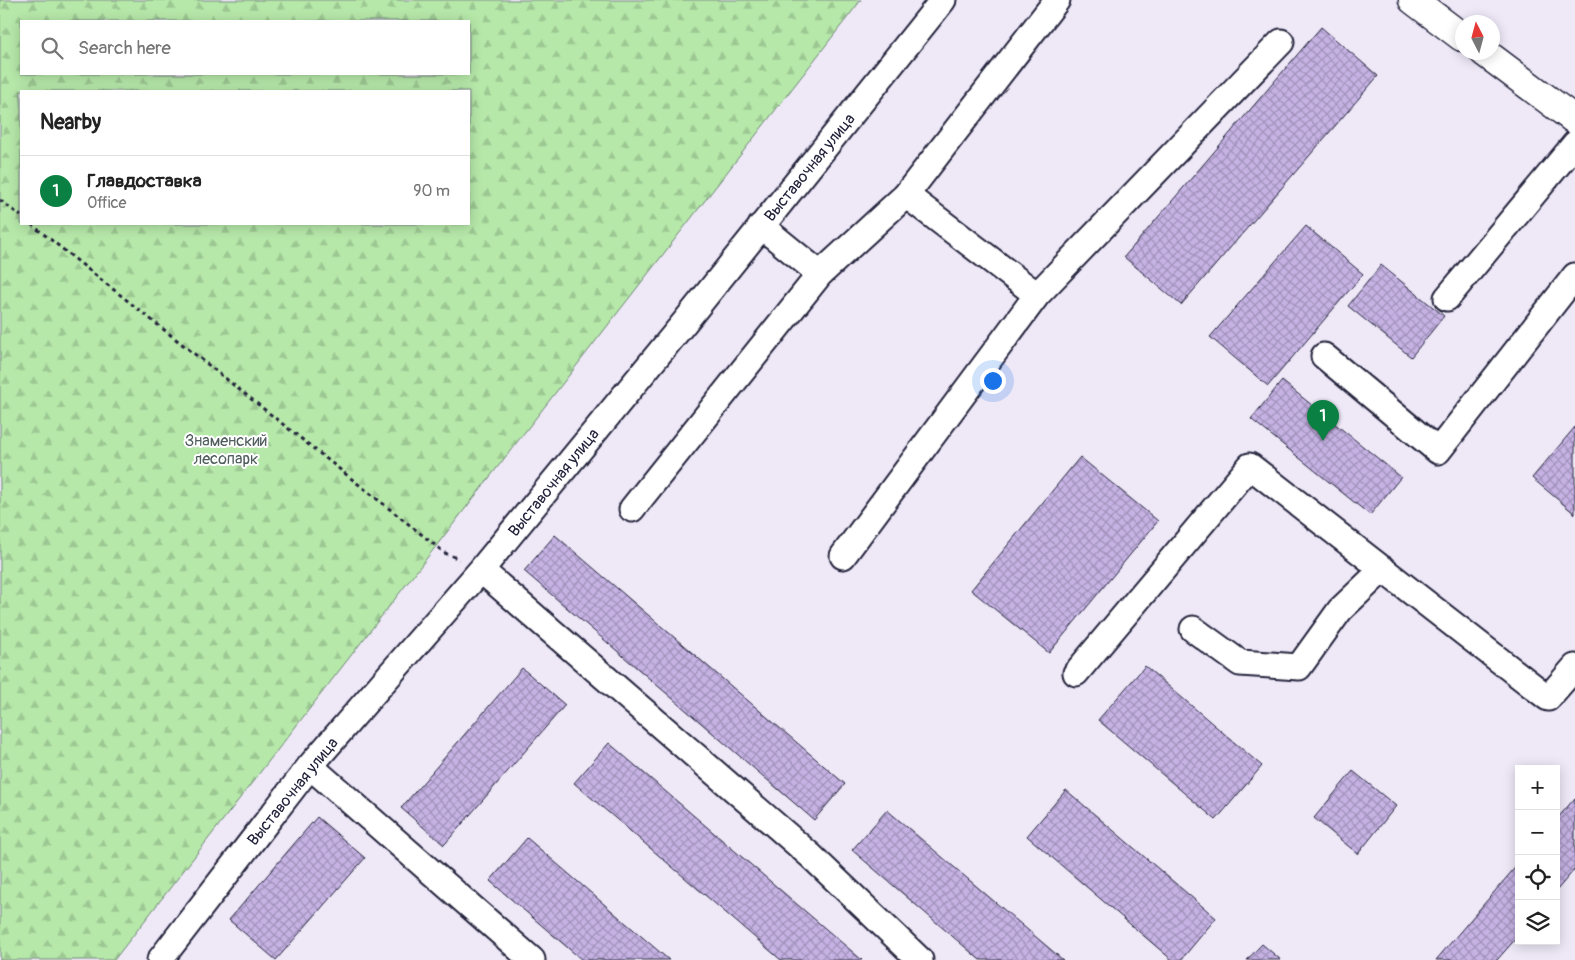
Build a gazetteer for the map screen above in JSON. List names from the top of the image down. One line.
{"streets":{"street":["Выставочная улица"]},"parks":["Знаменский лесопарк"],"north":"top","page":{"search":"Search here","heading":"Nearby","list":[{"mark":"1","name":"Главдоставка","note":"Office","value":"90 m"}],"pins":"1","map_buttons":["+","−"]}}
